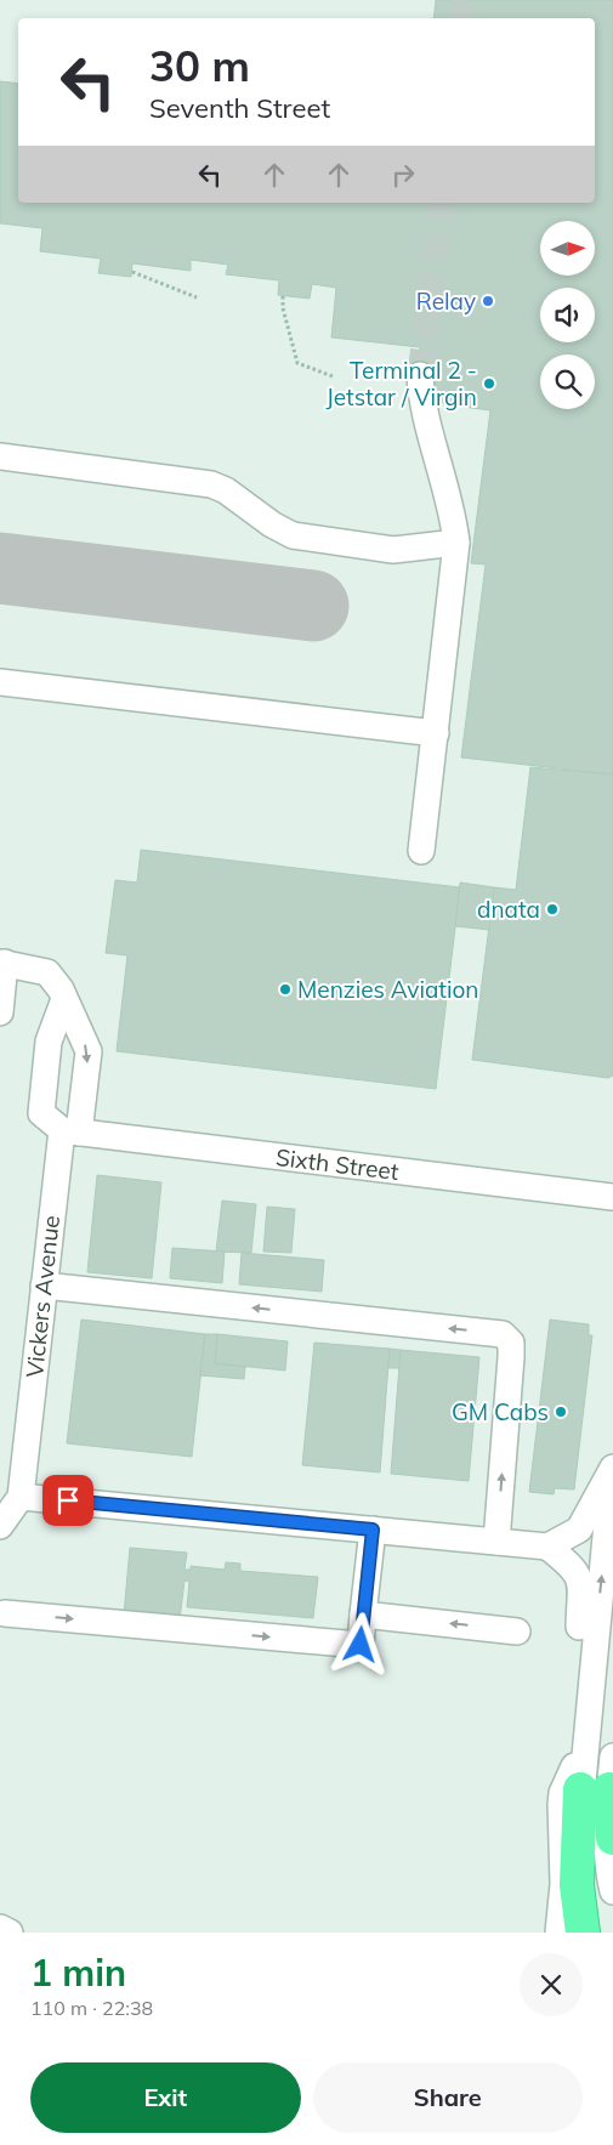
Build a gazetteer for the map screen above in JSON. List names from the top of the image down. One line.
{"streets":{"street":["Sixth Street","Vickers Avenue"]},"crossings":[["Sixth Street","Vickers Avenue"]],"places":["Relay","Terminal 2 - Jetstar / Virgin","dnata","Menzies Aviation","GM Cabs"],"north":"right","page":{"turn":["30 m","Seventh Street"],"heading":["1 min","110 m · 22:38"],"buttons":["Exit","Share"]}}
